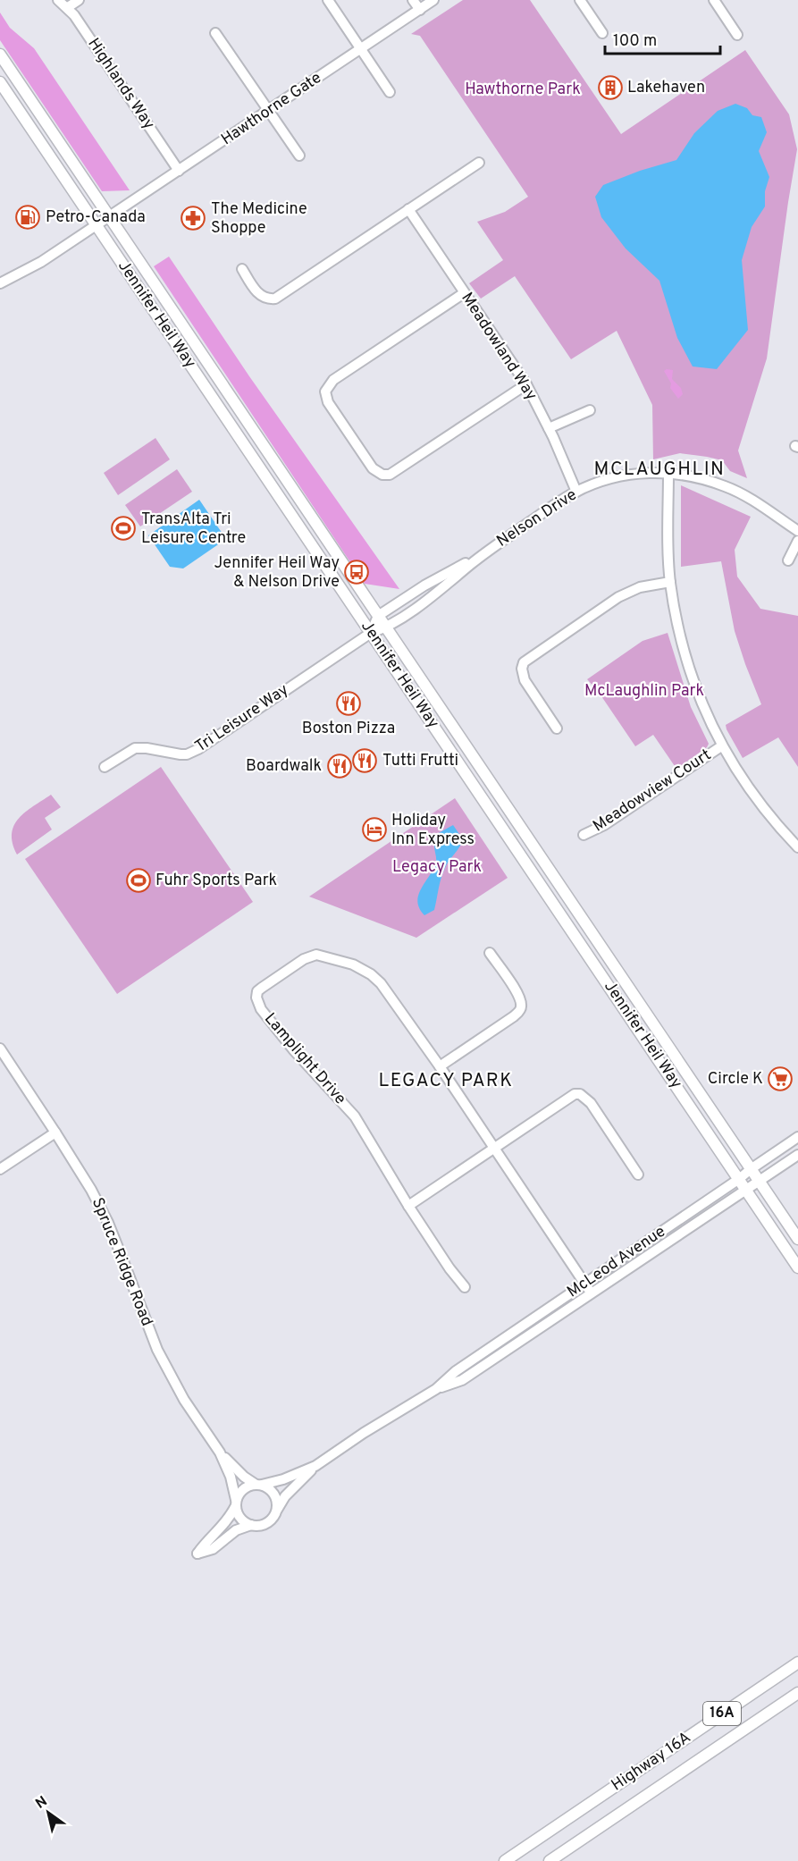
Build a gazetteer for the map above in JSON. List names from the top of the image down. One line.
{"streets":{"main road":["Jennifer Heil Way","16A","Highway 16A"],"street":["Highlands Way","Hawthorne Gate","Meadowland Way","Nelson Drive","Tri Leisure Way","Meadowview Court","Lamplight Drive","Spruce Ridge Road","McLeod Avenue"]},"crossings":[["Highlands Way","Hawthorne Gate"],["Hawthorne Gate","Jennifer Heil Way"],["Jennifer Heil Way","Nelson Drive"],["Jennifer Heil Way","Tri Leisure Way"],["Jennifer Heil Way","McLeod Avenue"],["Meadowland Way","Nelson Drive"],["Nelson Drive","Tri Leisure Way"],["Lamplight Drive","McLeod Avenue"],["Spruce Ridge Road","McLeod Avenue"]],"districts":["MCLAUGHLIN","LEGACY PARK"],"parks":["Hawthorne Park","McLaughlin Park","Legacy Park"],"places":{"building":["Lakehaven"],"fuel station":["Petro-Canada"],"pharmacy":["The Medicine Shoppe"],"sports":["TransAlta Tri Leisure Centre","Fuhr Sports Park"],"bus stop":["Jennifer Heil Way & Nelson Drive"],"restaurant":["Boston Pizza","Tutti Frutti","Boardwalk"],"hotel":["Holiday Inn Express"],"supermarket":["Circle K"]},"scale_bar":"100 m","north":"top left"}
